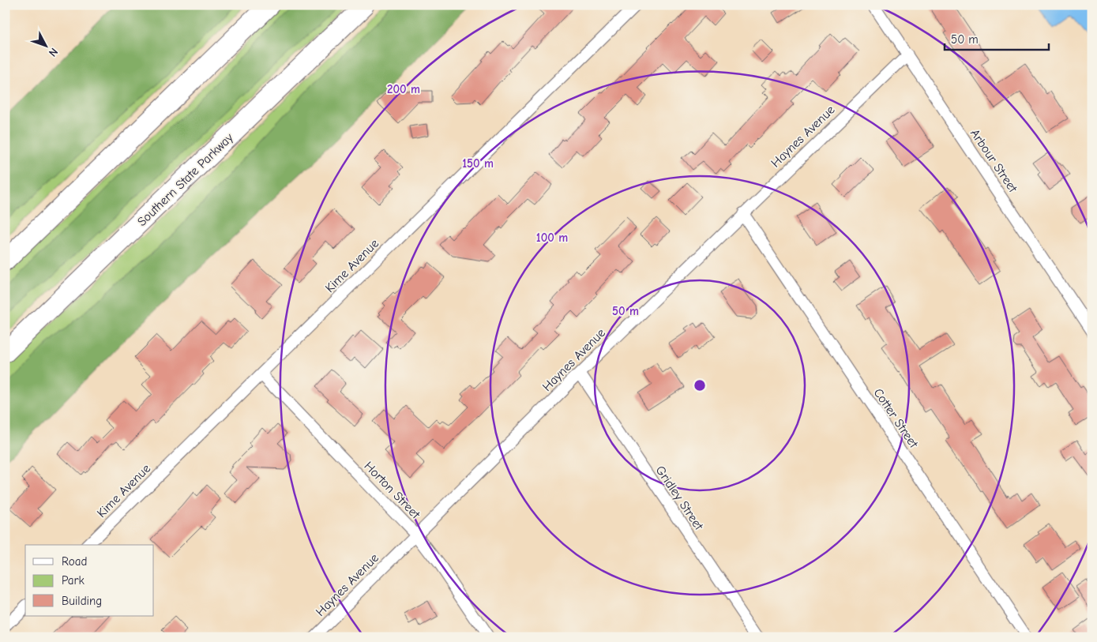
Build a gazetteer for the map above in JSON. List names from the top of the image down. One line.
{"streets":{"highway":["Southern State Parkway"],"street":["Haynes Avenue","Arbour Street","Kime Avenue","Cotter Street","Horton Street","Gridley Street"]},"crossings":[["Haynes Avenue","Arbour Street"],["Haynes Avenue","Cotter Street"],["Haynes Avenue","Horton Street"],["Haynes Avenue","Gridley Street"],["Kime Avenue","Horton Street"]],"legend":["Road","Park","Building"],"scale_bar":"50 m","north":"bottom right","rings":["200 m","150 m","100 m","50 m"]}
